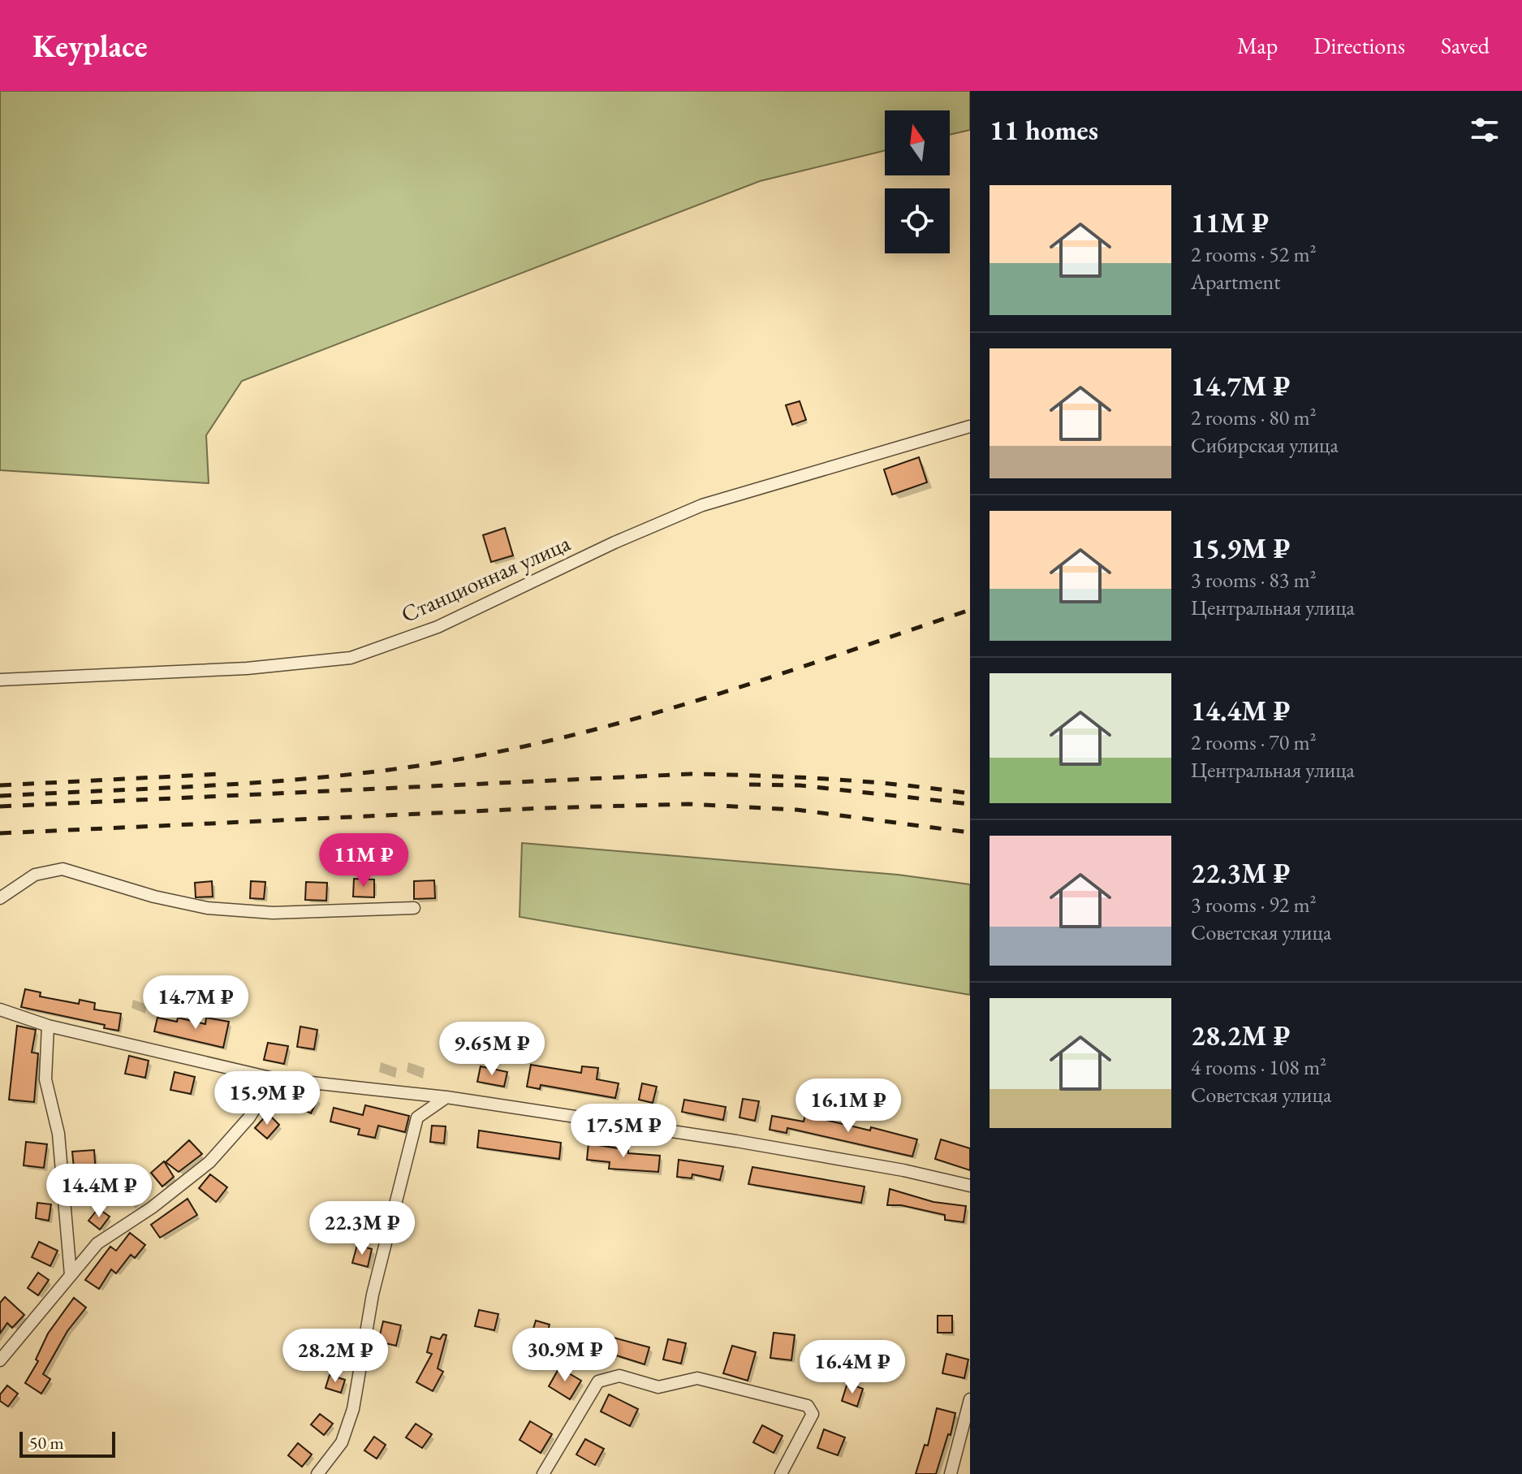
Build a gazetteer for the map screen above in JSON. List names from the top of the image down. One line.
{"streets":{"street":["Станционная улица"]},"scale_bar":"50 m","north":"top","page":{"header":"Keyplace","nav":["Map","Directions","Saved"],"heading":"11 homes","list":[{"name":"11M ₽","note":"2 rooms · 52 m² · Apartment"},{"name":"14.7M ₽","note":"2 rooms · 80 m² · Сибирская улица"},{"name":"15.9M ₽","note":"3 rooms · 83 m² · Центральная улица"},{"name":"14.4M ₽","note":"2 rooms · 70 m² · Центральная улица"},{"name":"22.3M ₽","note":"3 rooms · 92 m² · Советская улица"},{"name":"28.2M ₽","note":"4 rooms · 108 m² · Советская улица"}],"price":["11M ₽","14.7M ₽","9.65M ₽","15.9M ₽","16.1M ₽","17.5M ₽","14.4M ₽","22.3M ₽","30.9M ₽","28.2M ₽","16.4M ₽"],"scale":"50 m"}}
